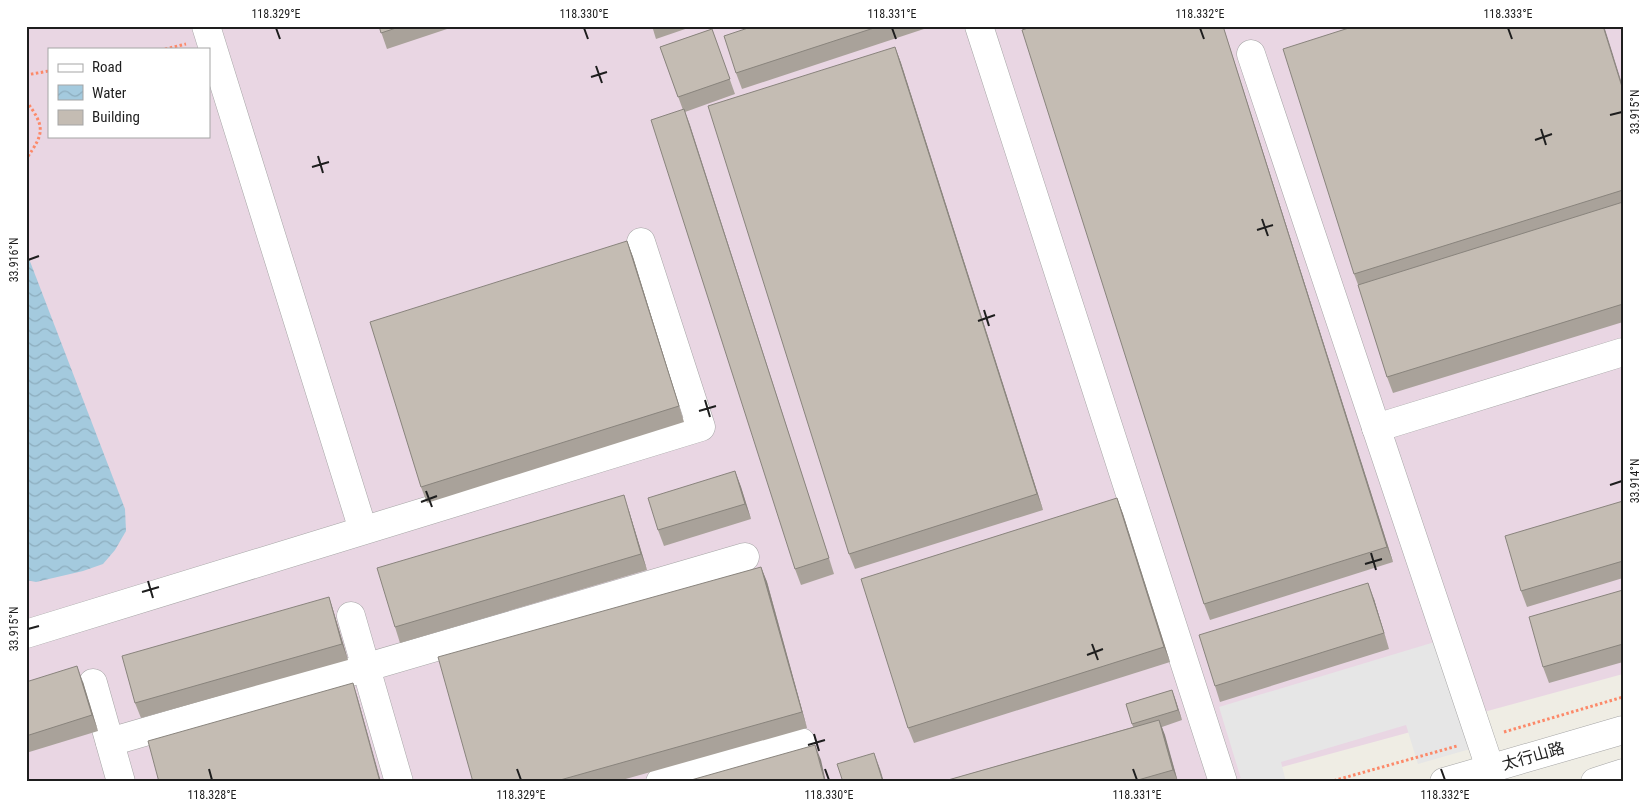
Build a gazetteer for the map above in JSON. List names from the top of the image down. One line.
{"streets":{"street":["太行山路"]},"legend":["Road","Water","Building"],"coordinates":["118.329°E","118.330°E","118.331°E","118.332°E","118.333°E","33.915°N","33.916°N","33.914°N","118.328°E"]}
